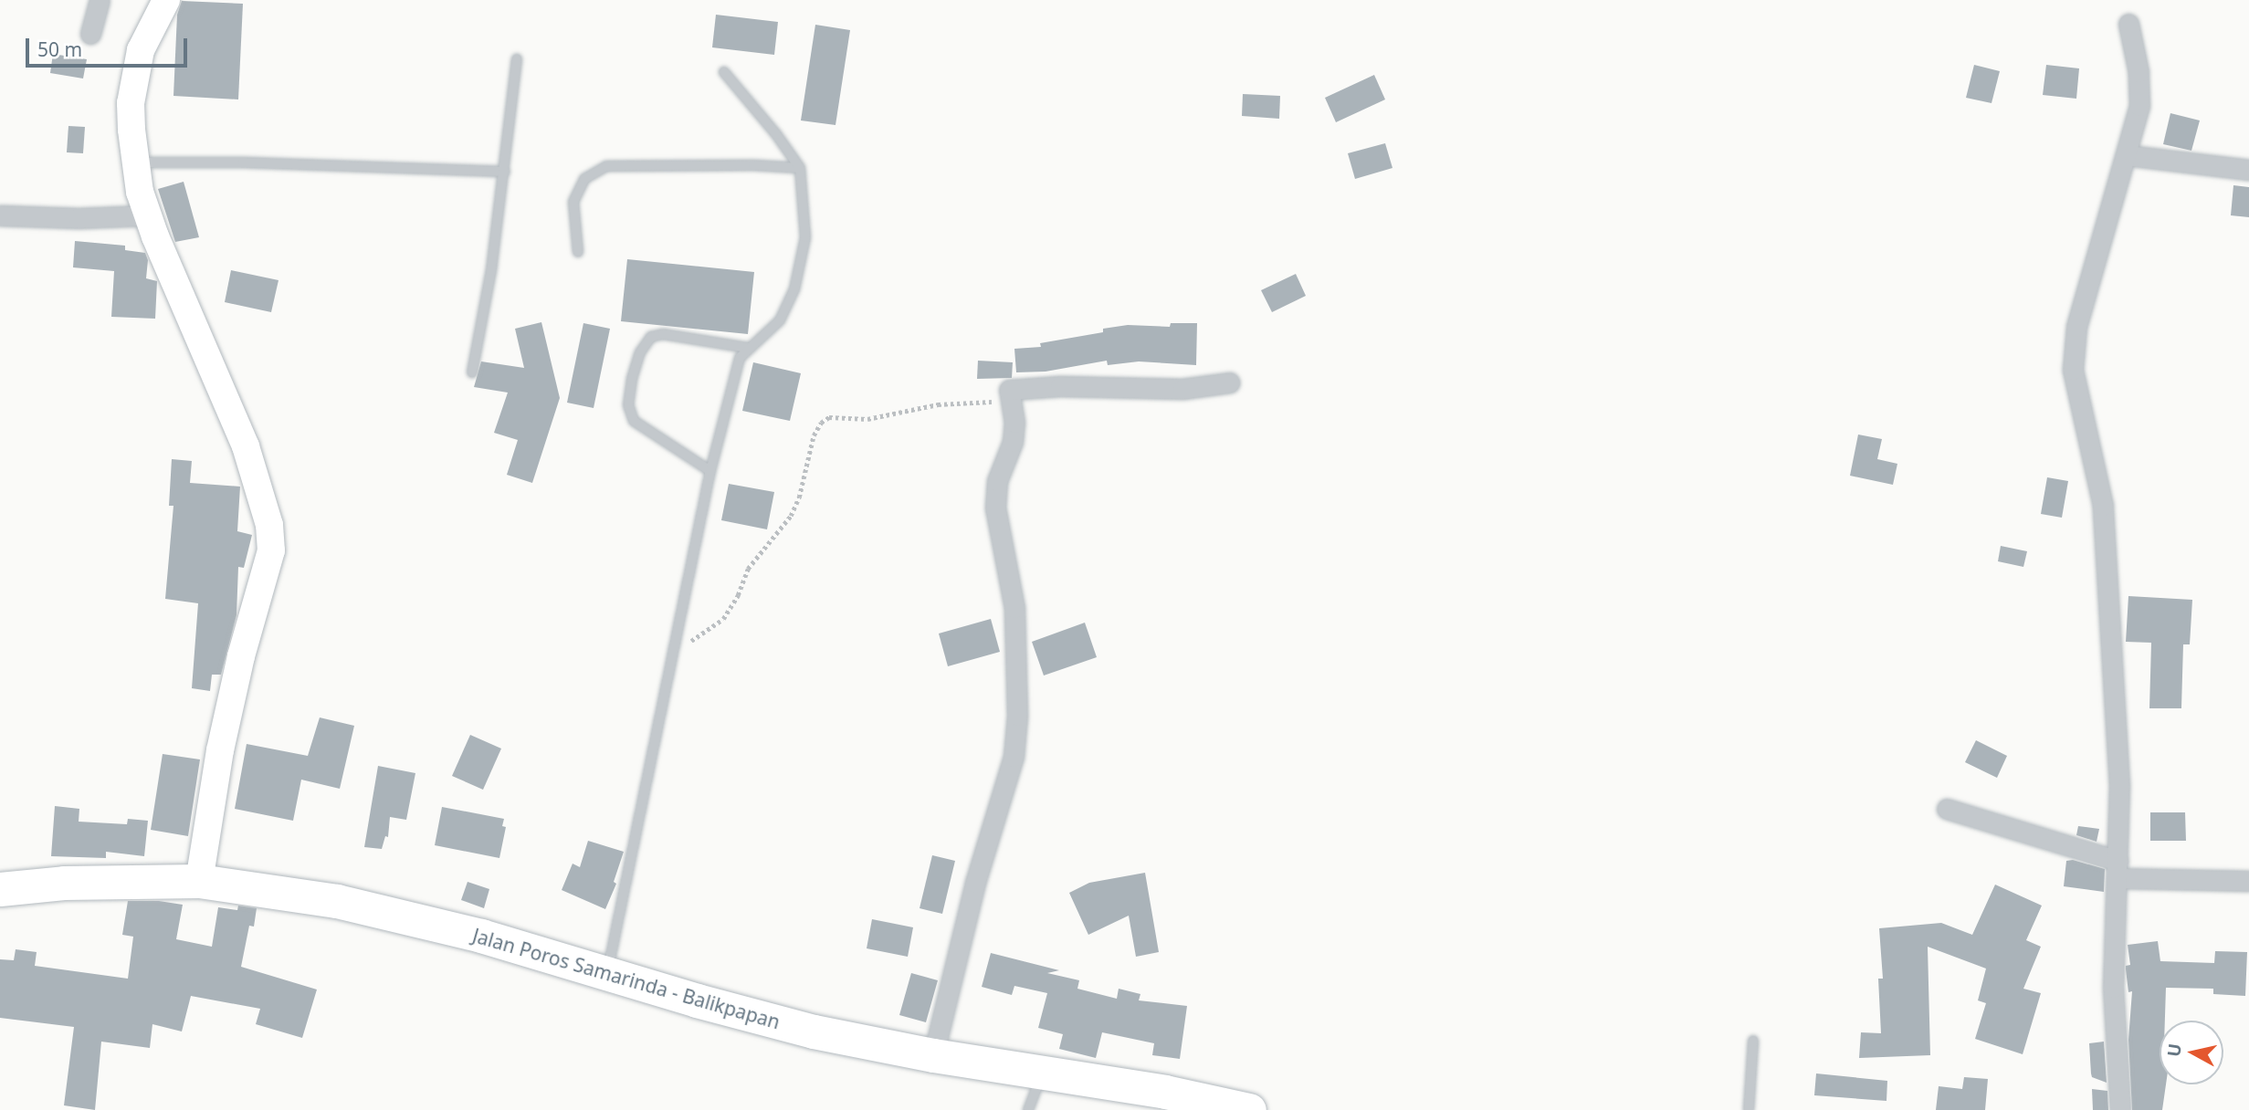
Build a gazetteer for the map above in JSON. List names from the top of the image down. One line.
{"streets":{"highway":["Jalan Poros Samarinda - Balikpapan"]},"scale_bar":"50 m","north":"left"}
